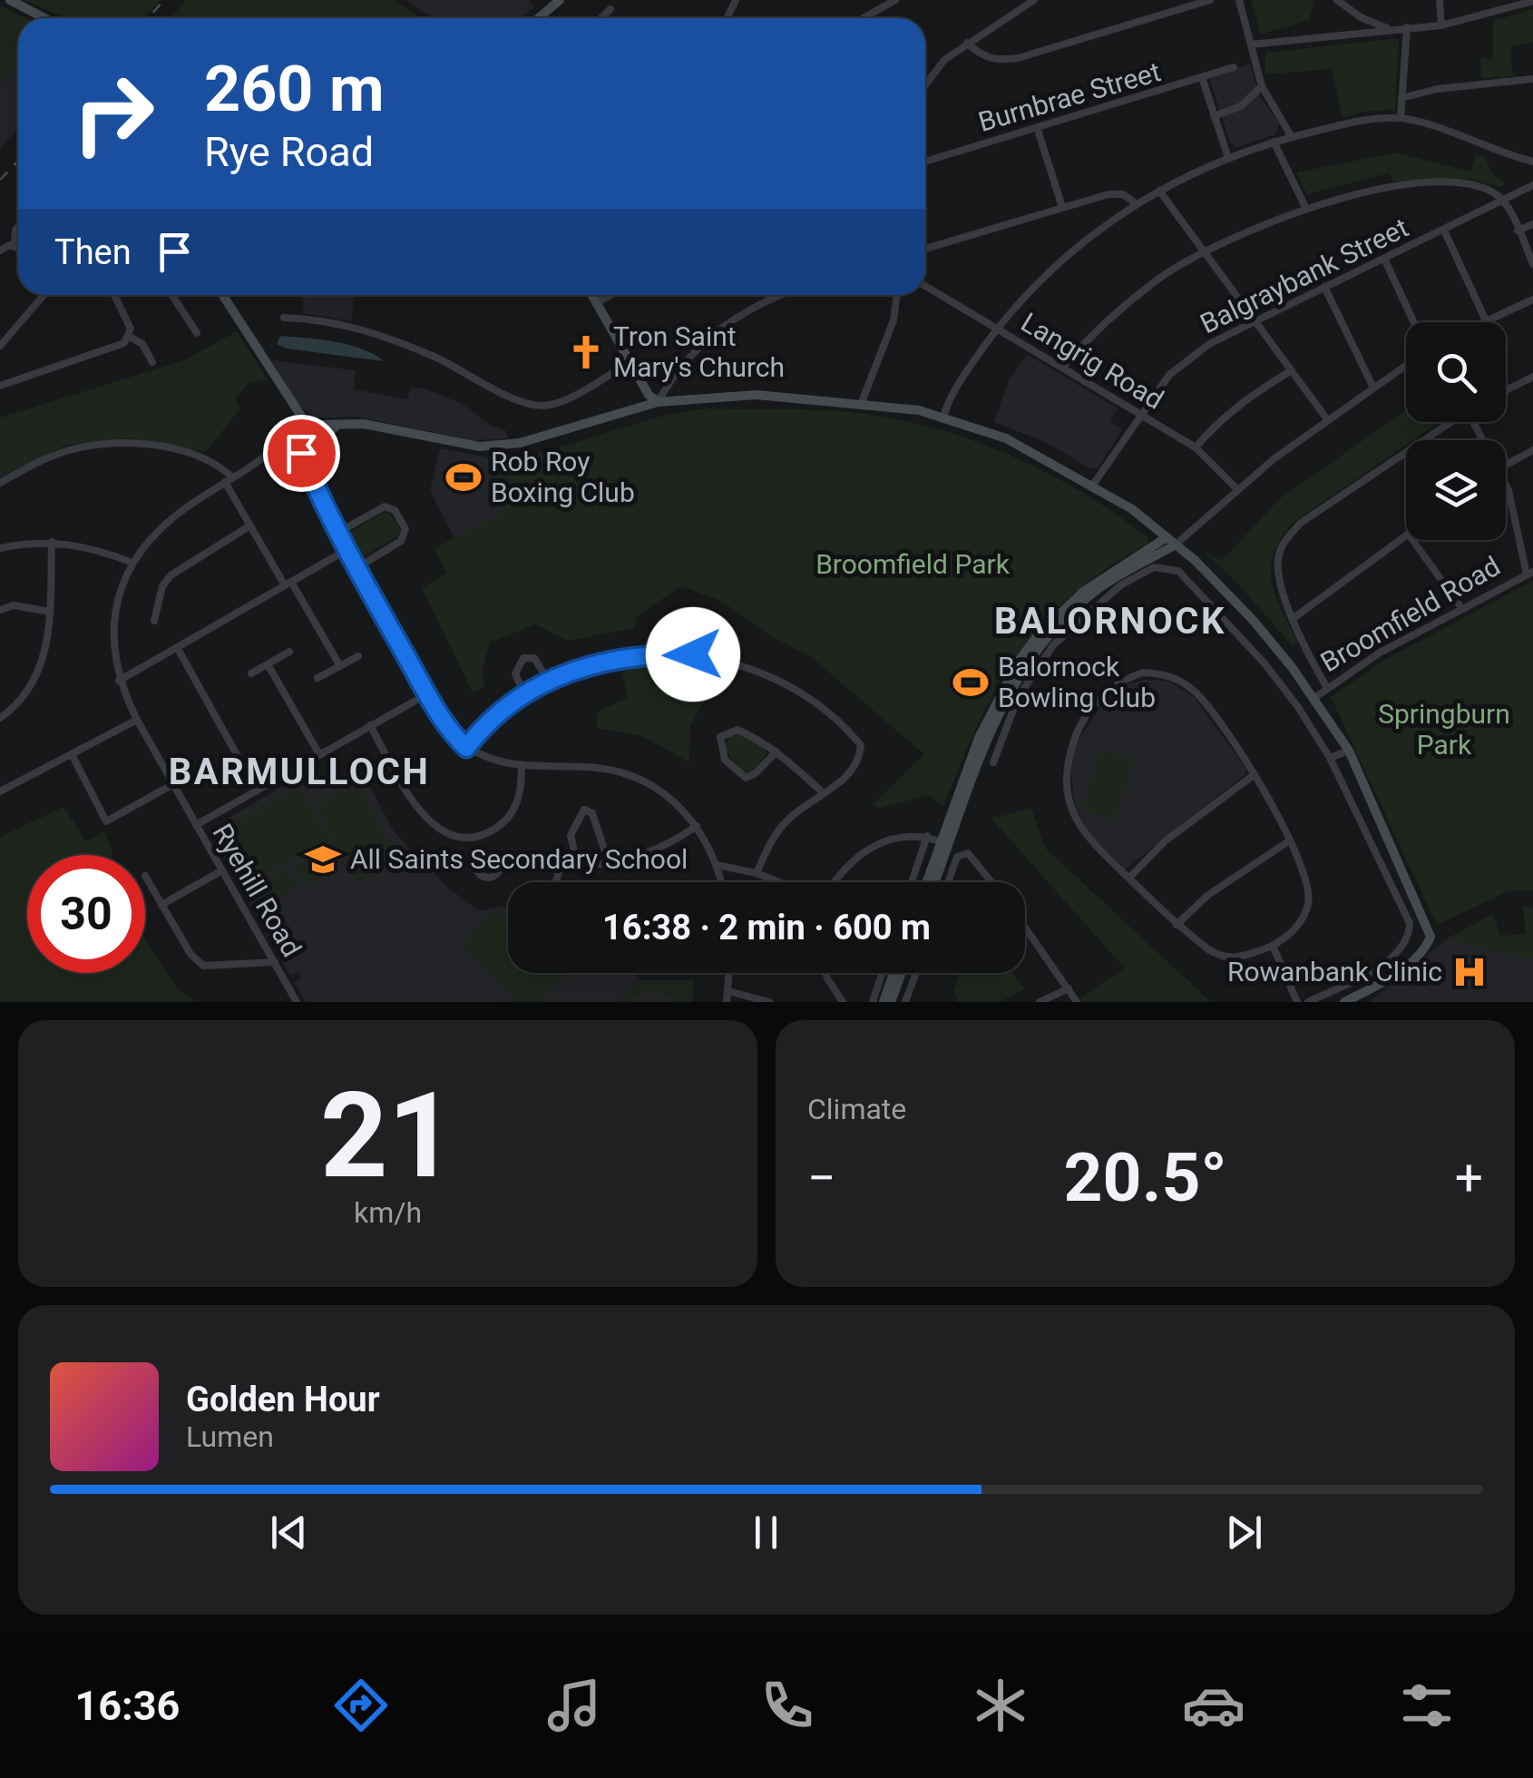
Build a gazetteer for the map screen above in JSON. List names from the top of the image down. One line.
{"streets":{"street":["Burnbrae Street","Balgraybank Street","Langrig Road","Broomfield Road","Ryehill Road"]},"crossings":[["Balgraybank Street","Langrig Road"],["Balgraybank Street","Broomfield Road"]],"districts":["BALORNOCK","BARMULLOCH"],"parks":["Broomfield Park","Springburn Park"],"places":{"church":["Tron Saint Mary's Church"],"sports":["Rob Roy Boxing Club","Balornock Bowling Club"],"school or university":["All Saints Secondary School"],"hospital":["Rowanbank Clinic"]},"page":{"turn":["260 m","Rye Road"],"then":"Then","limit":"30","trip":"16:38 · 2 min · 600 m","tile":[["21","km/h"],"Climate"],"heat":["−","20.5°","+"],"song":["Golden Hour","Lumen"],"tabs":"16:36"}}
